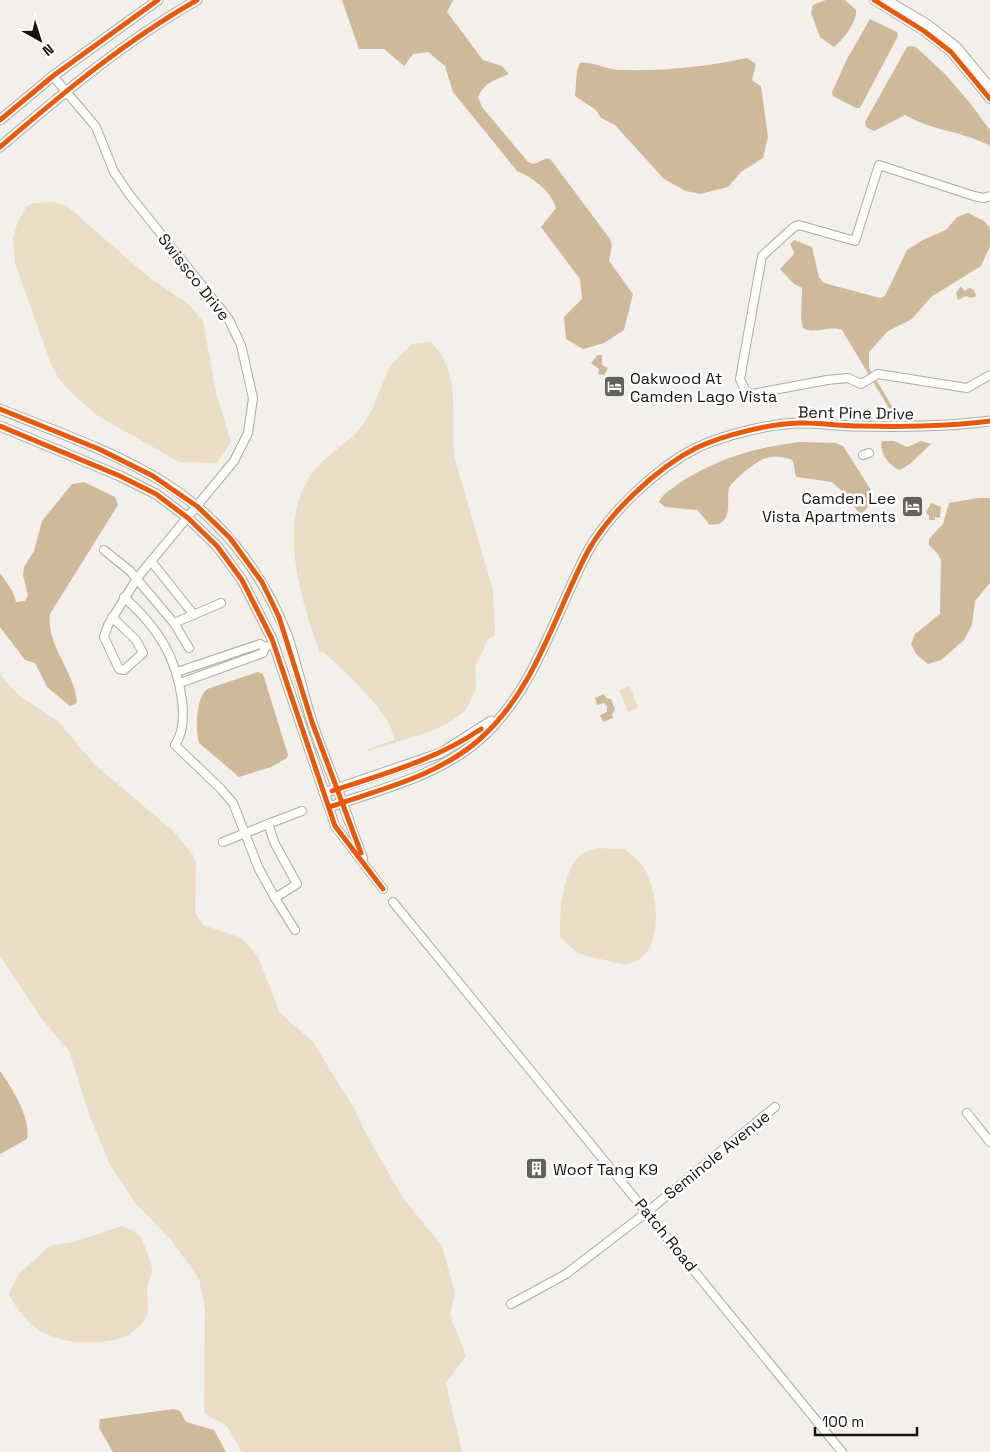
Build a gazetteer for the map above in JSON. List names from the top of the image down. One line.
{"streets":{"street":["Swissco Drive","Bent Pine Drive","Seminole Avenue","Patch Road"]},"crossings":[["Seminole Avenue","Patch Road"]],"places":{"hotel":["Oakwood At Camden Lago Vista","Camden Lee Vista Apartments"],"building":["Woof Tang K9"]},"scale_bar":"100 m","north":"bottom right"}
